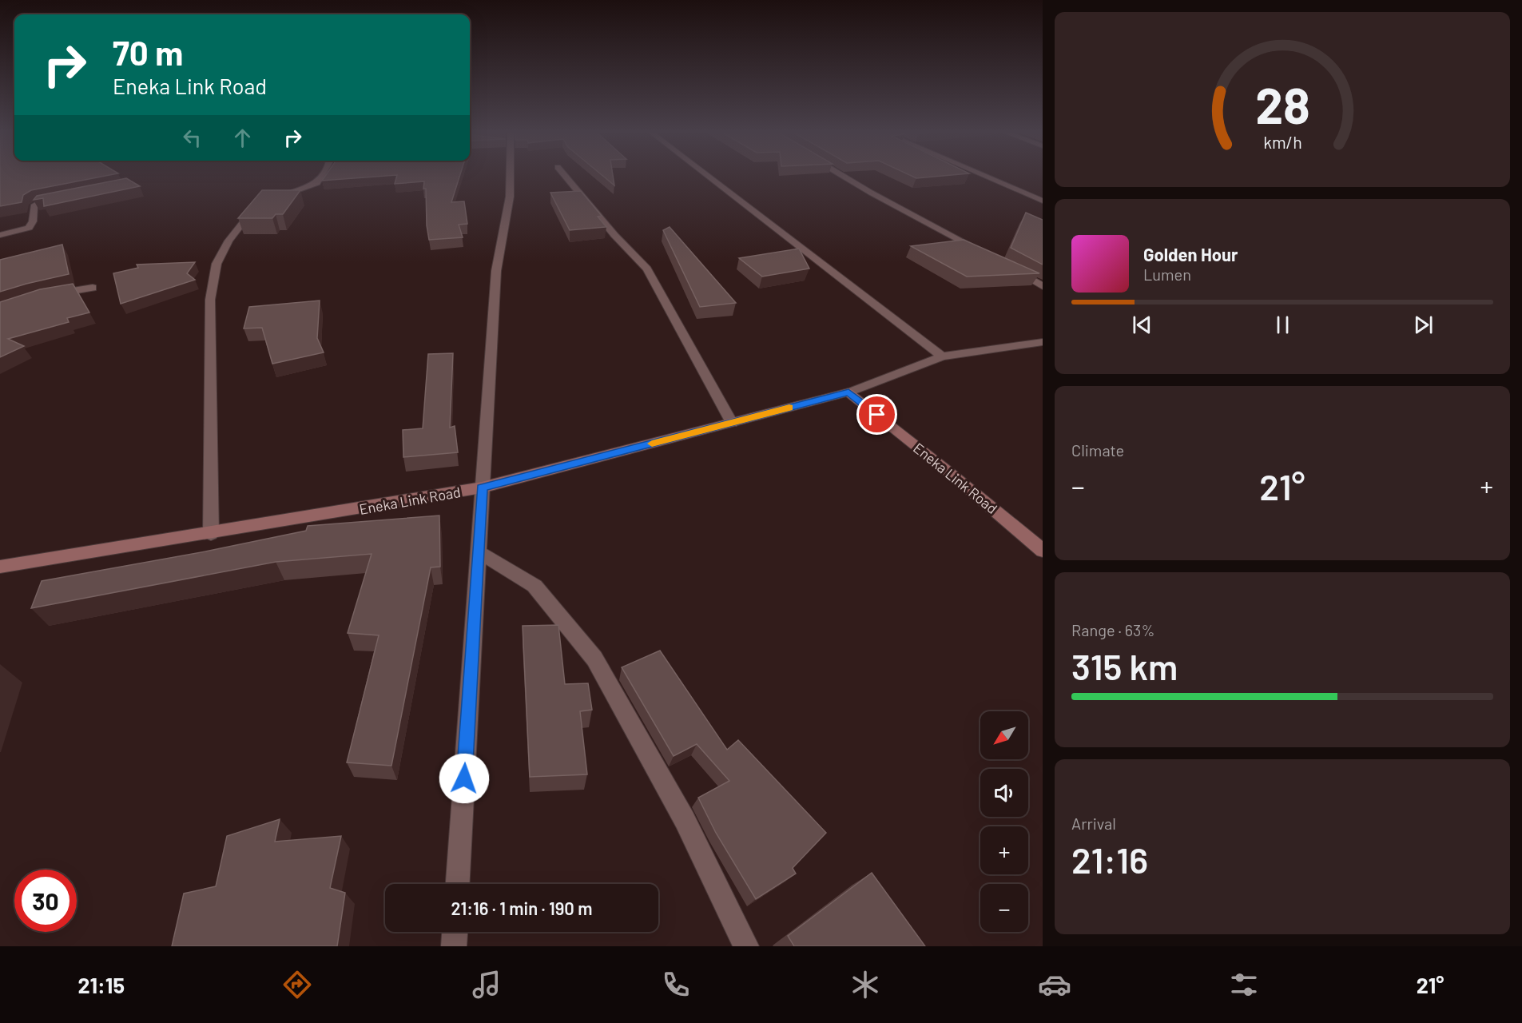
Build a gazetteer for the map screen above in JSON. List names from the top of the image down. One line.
{"streets":{"street":["Eneka Link Road"]},"north":"bottom left","page":{"turn":["70 m","Eneka Link Road"],"song":["Golden Hour","Lumen"],"tile":["Climate",["Range · 63%","315 km"],["Arrival","21:16"]],"heat":["−","21°","+"],"map_buttons":["+","−"],"limit":"30","trip":"21:16 · 1 min · 190 m","tabs":["21:15","21°"],"gauge":["28","km/h"]}}
